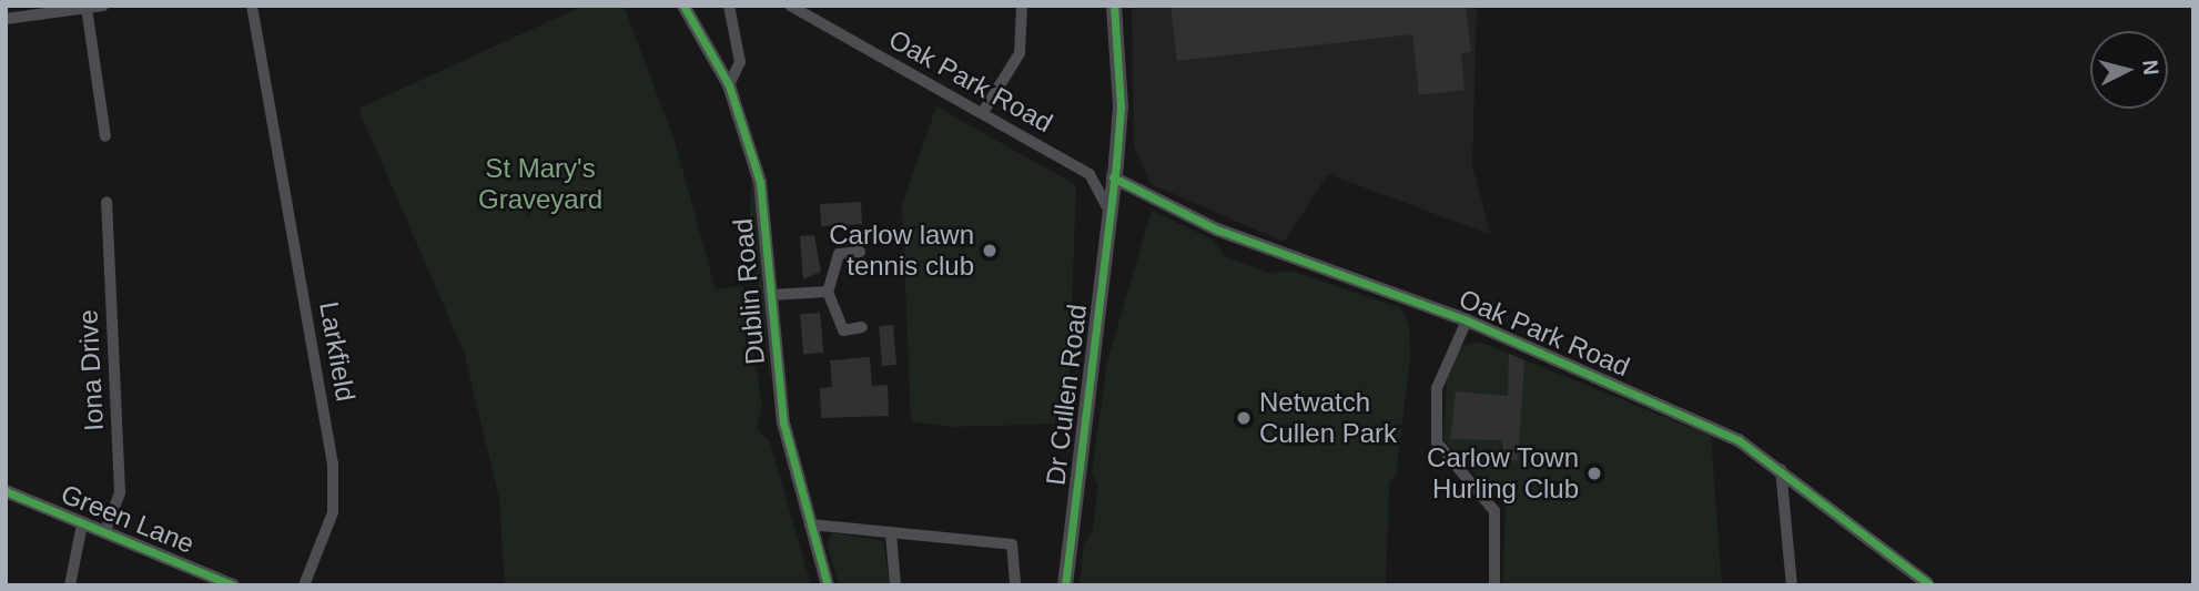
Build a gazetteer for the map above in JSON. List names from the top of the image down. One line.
{"streets":{"main road":["Dr Cullen Road"],"street":["Oak Park Road","Dublin Road","Larkfield","Iona Drive","Green Lane"]},"crossings":[["Oak Park Road","Dr Cullen Road"],["Iona Drive","Green Lane"]],"parks":["St Mary's Graveyard"],"places":["Carlow lawn tennis club","Netwatch Cullen Park","Carlow Town Hurling Club"],"north":"right"}
